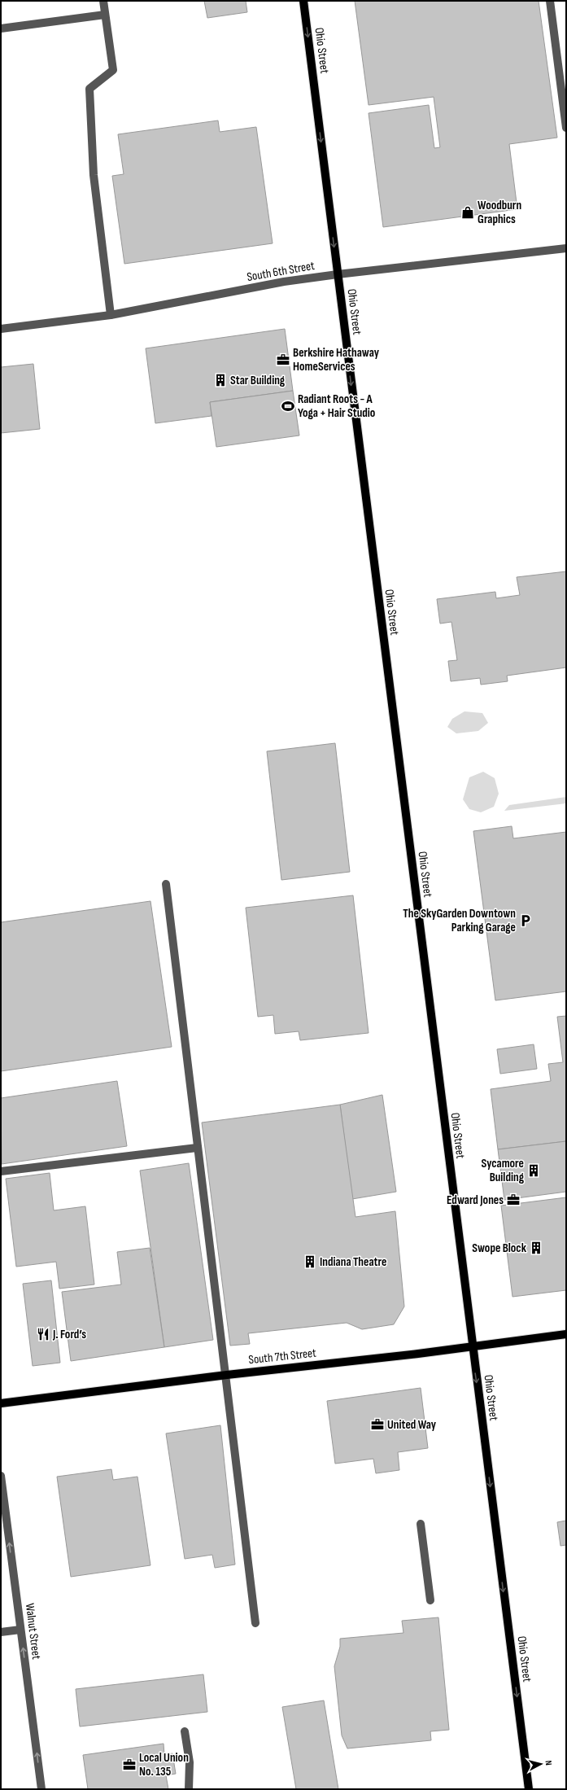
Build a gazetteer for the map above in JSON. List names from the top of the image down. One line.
{"streets":{"main road":["Ohio Street","South 7th Street"],"street":["South 6th Street","Walnut Street"]},"crossings":[["Ohio Street","South 6th Street"],["Ohio Street","South 7th Street"]],"one_way":["Ohio Street","Walnut Street"],"places":{"shop":["Woodburn Graphics"],"office":["Berkshire Hathaway HomeServices","Edward Jones","United Way","Local Union No. 135"],"building":["Star Building","Sycamore Building","Swope Block","Indiana Theatre"],"sports":["Radiant Roots - A Yoga + Hair Studio"],"parking":["The SkyGarden Downtown Parking Garage"],"restaurant":["J. Ford’s"]},"north":"right"}
